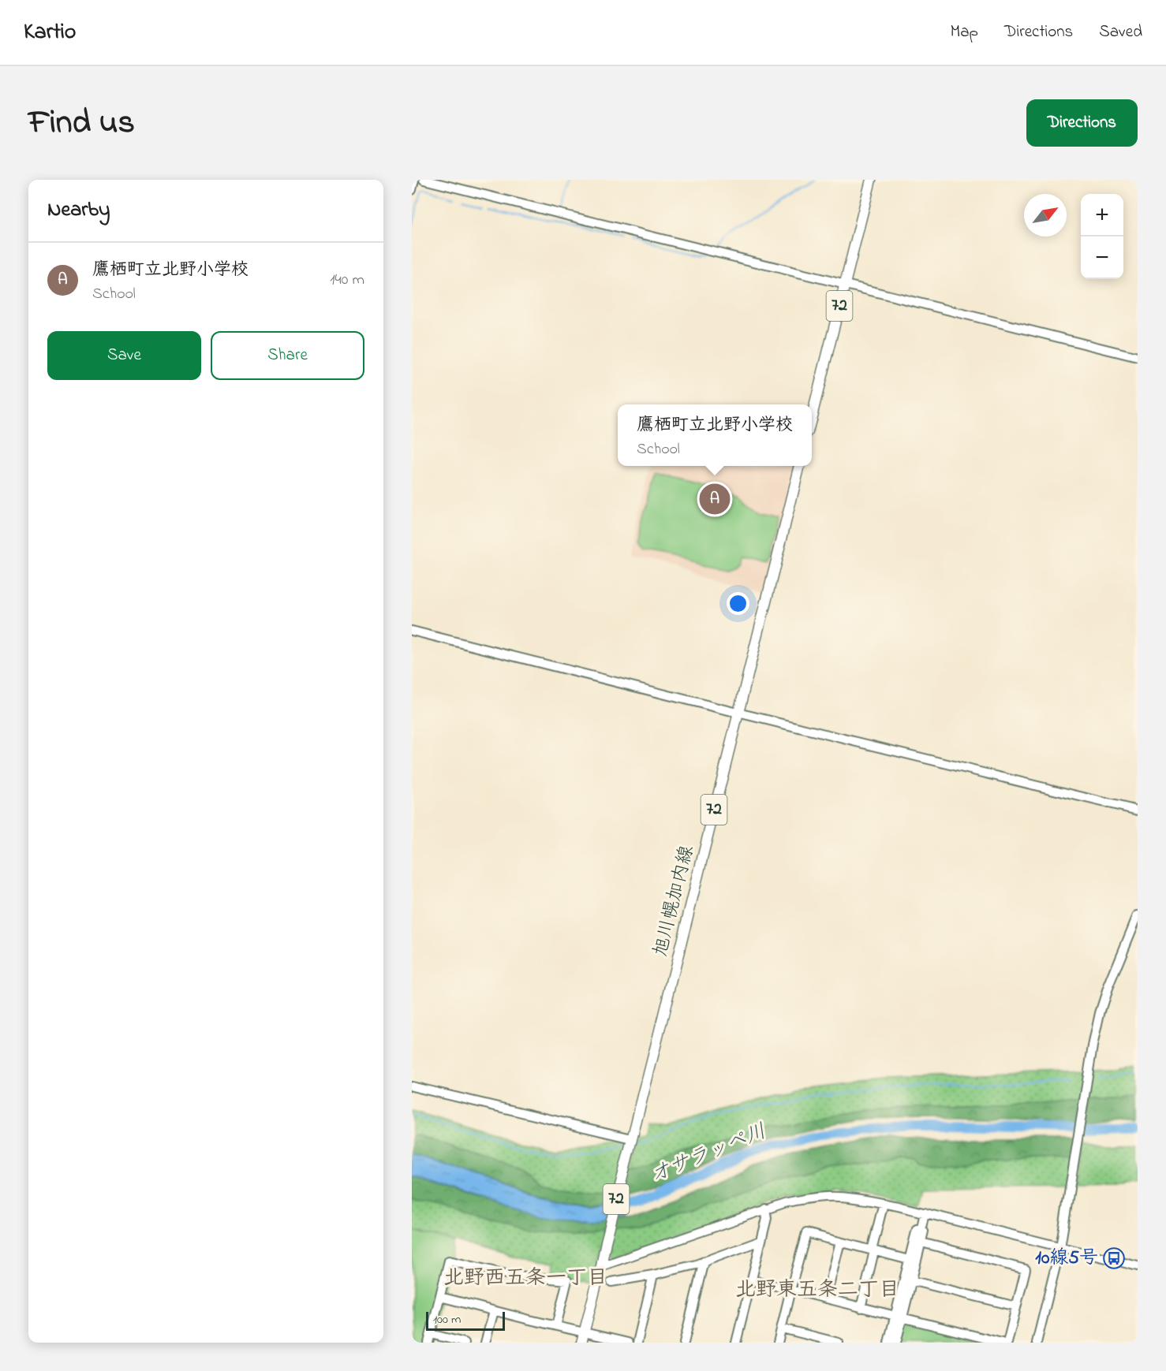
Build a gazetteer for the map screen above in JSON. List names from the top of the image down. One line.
{"streets":{"main road":["72","旭川幌加内線"]},"crossings":[["72","旭川幌加内線"]],"districts":["北野西五条一丁目","北野東五条二丁目"],"water":["オサラッペ川"],"places":{"bus stop":["10線5号"]},"scale_bar":"100 m","north":"top right","page":{"header":"Kartio","nav":["Map","Directions","Saved"],"title":"Find us","buttons":["Directions",["Save","Share"]],"heading":"Nearby","map_buttons":["+","−"],"list":[{"mark":"A","name":"鷹栖町立北野小学校","note":"School","value":"140 m"}],"popup":["鷹栖町立北野小学校","School"],"pins":"A","scale":"100 m"}}
